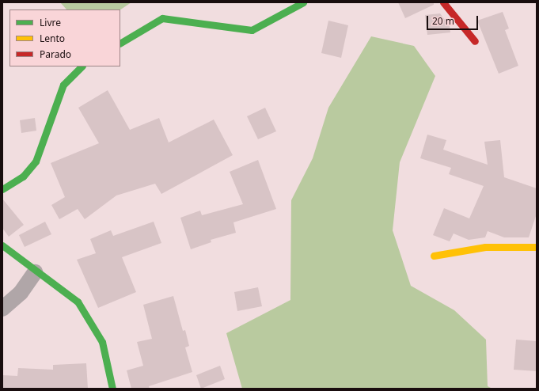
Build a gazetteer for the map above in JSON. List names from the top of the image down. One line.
{"legend":["Livre","Lento","Parado"],"scale_bar":"20 m"}
